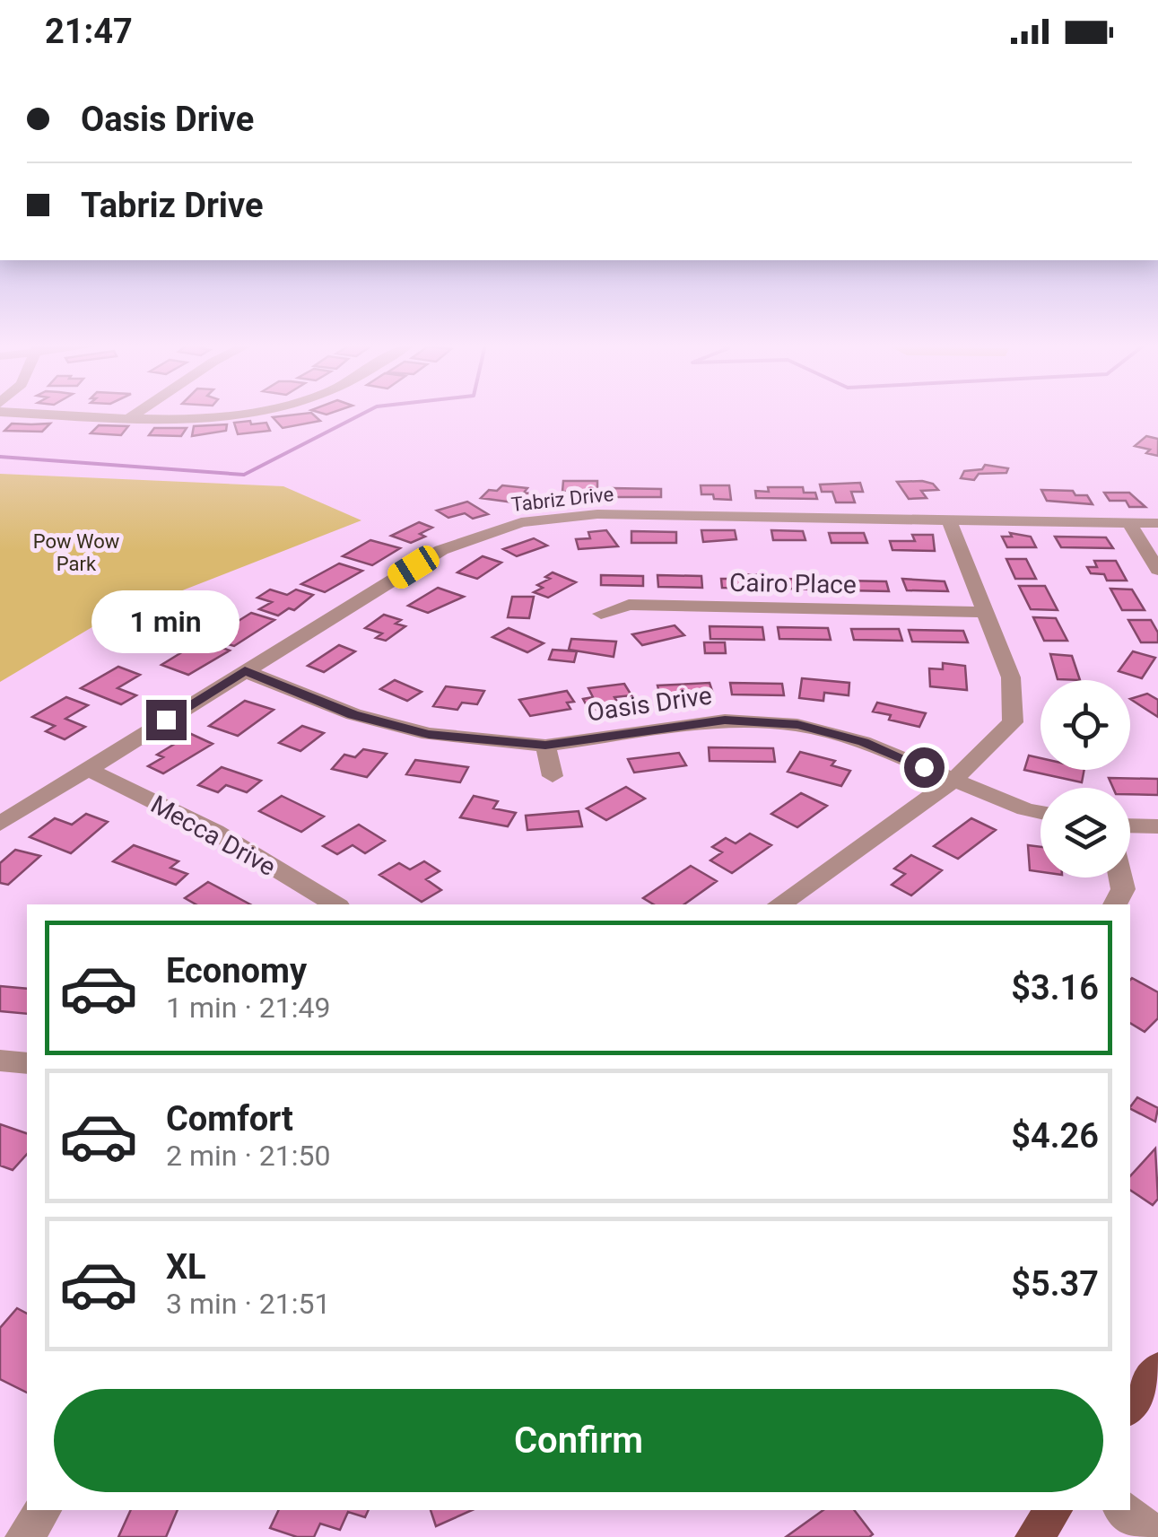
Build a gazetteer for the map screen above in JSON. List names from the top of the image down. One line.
{"streets":{"street":["Tabriz Drive","Cairo Place","Oasis Drive","Mecca Drive"]},"crossings":[["Tabriz Drive","Oasis Drive"],["Tabriz Drive","Mecca Drive"]],"parks":["Pow Wow Park"],"page":{"status":"21:47","banner":["Oasis Drive","Tabriz Drive"],"bubble":"1 min","list":[{"name":"Economy","note":"1 min · 21:49","value":"$3.16"},{"name":"Comfort","note":"2 min · 21:50","value":"$4.26"},{"name":"XL","note":"3 min · 21:51","value":"$5.37"}],"buttons":"Confirm"}}
